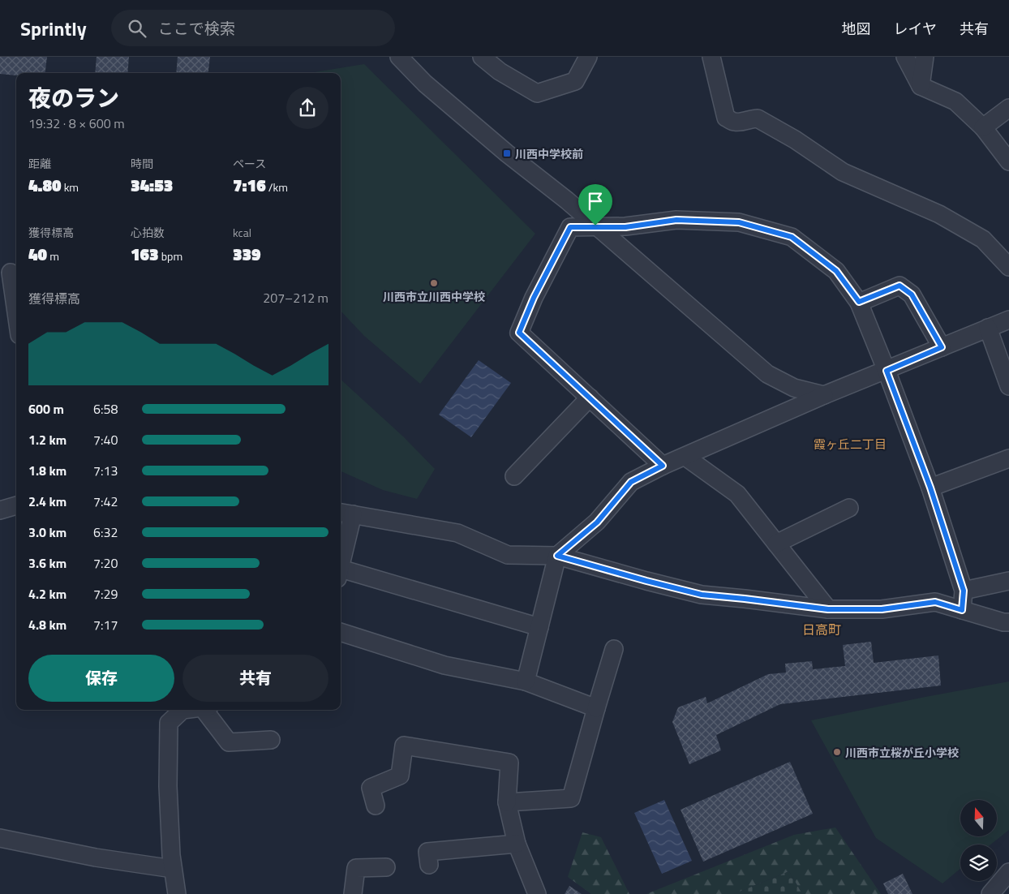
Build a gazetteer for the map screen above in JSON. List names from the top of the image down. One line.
{"districts":["霞ヶ丘二丁目","日高町"],"places":{"transit":["川西中学校前"],"other":["川西市立川西中学校","川西市立桜が丘小学校"]},"north":"top","page":{"header":"Sprintly","search":"ここで検索","nav":["地図","レイヤ","共有"],"heading":["夜のラン","19:32 · 8 × 600 m"],"stats":[["距離","4.80 km"],["時間","34:53"],["ペース","7:16 /km"],["獲得標高","40 m"],["心拍数","163 bpm"],["kcal","339"]],"chart":["獲得標高","207–212 m"],"list":[{"name":"600 m","note":"6:58"},{"name":"1.2 km","note":"7:40"},{"name":"1.8 km","note":"7:13"},{"name":"2.4 km","note":"7:42"},{"name":"3.0 km","note":"6:32"},{"name":"3.6 km","note":"7:20"},{"name":"4.2 km","note":"7:29"},{"name":"4.8 km","note":"7:17"}],"buttons":["保存","共有"]}}
